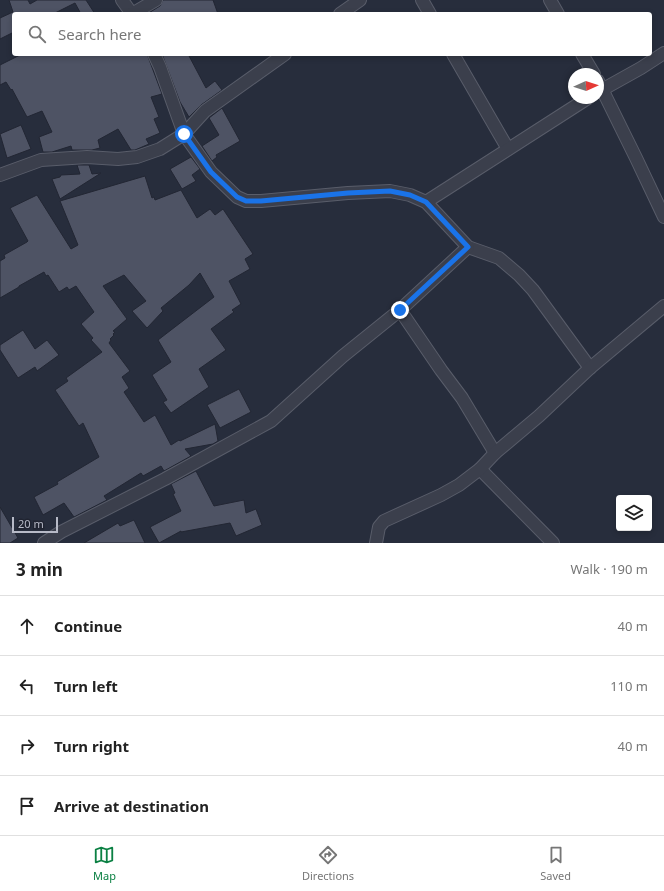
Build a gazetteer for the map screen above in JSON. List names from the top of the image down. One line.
{"scale_bar":"20 m","north":"right","page":{"search":"Search here","scale":"20 m","heading":["3 min","Walk · 190 m"],"list":[["Continue","40 m"],["Turn left","110 m"],["Turn right","40 m"],"Arrive at destination"],"nav":["Map","Directions","Saved"]}}
